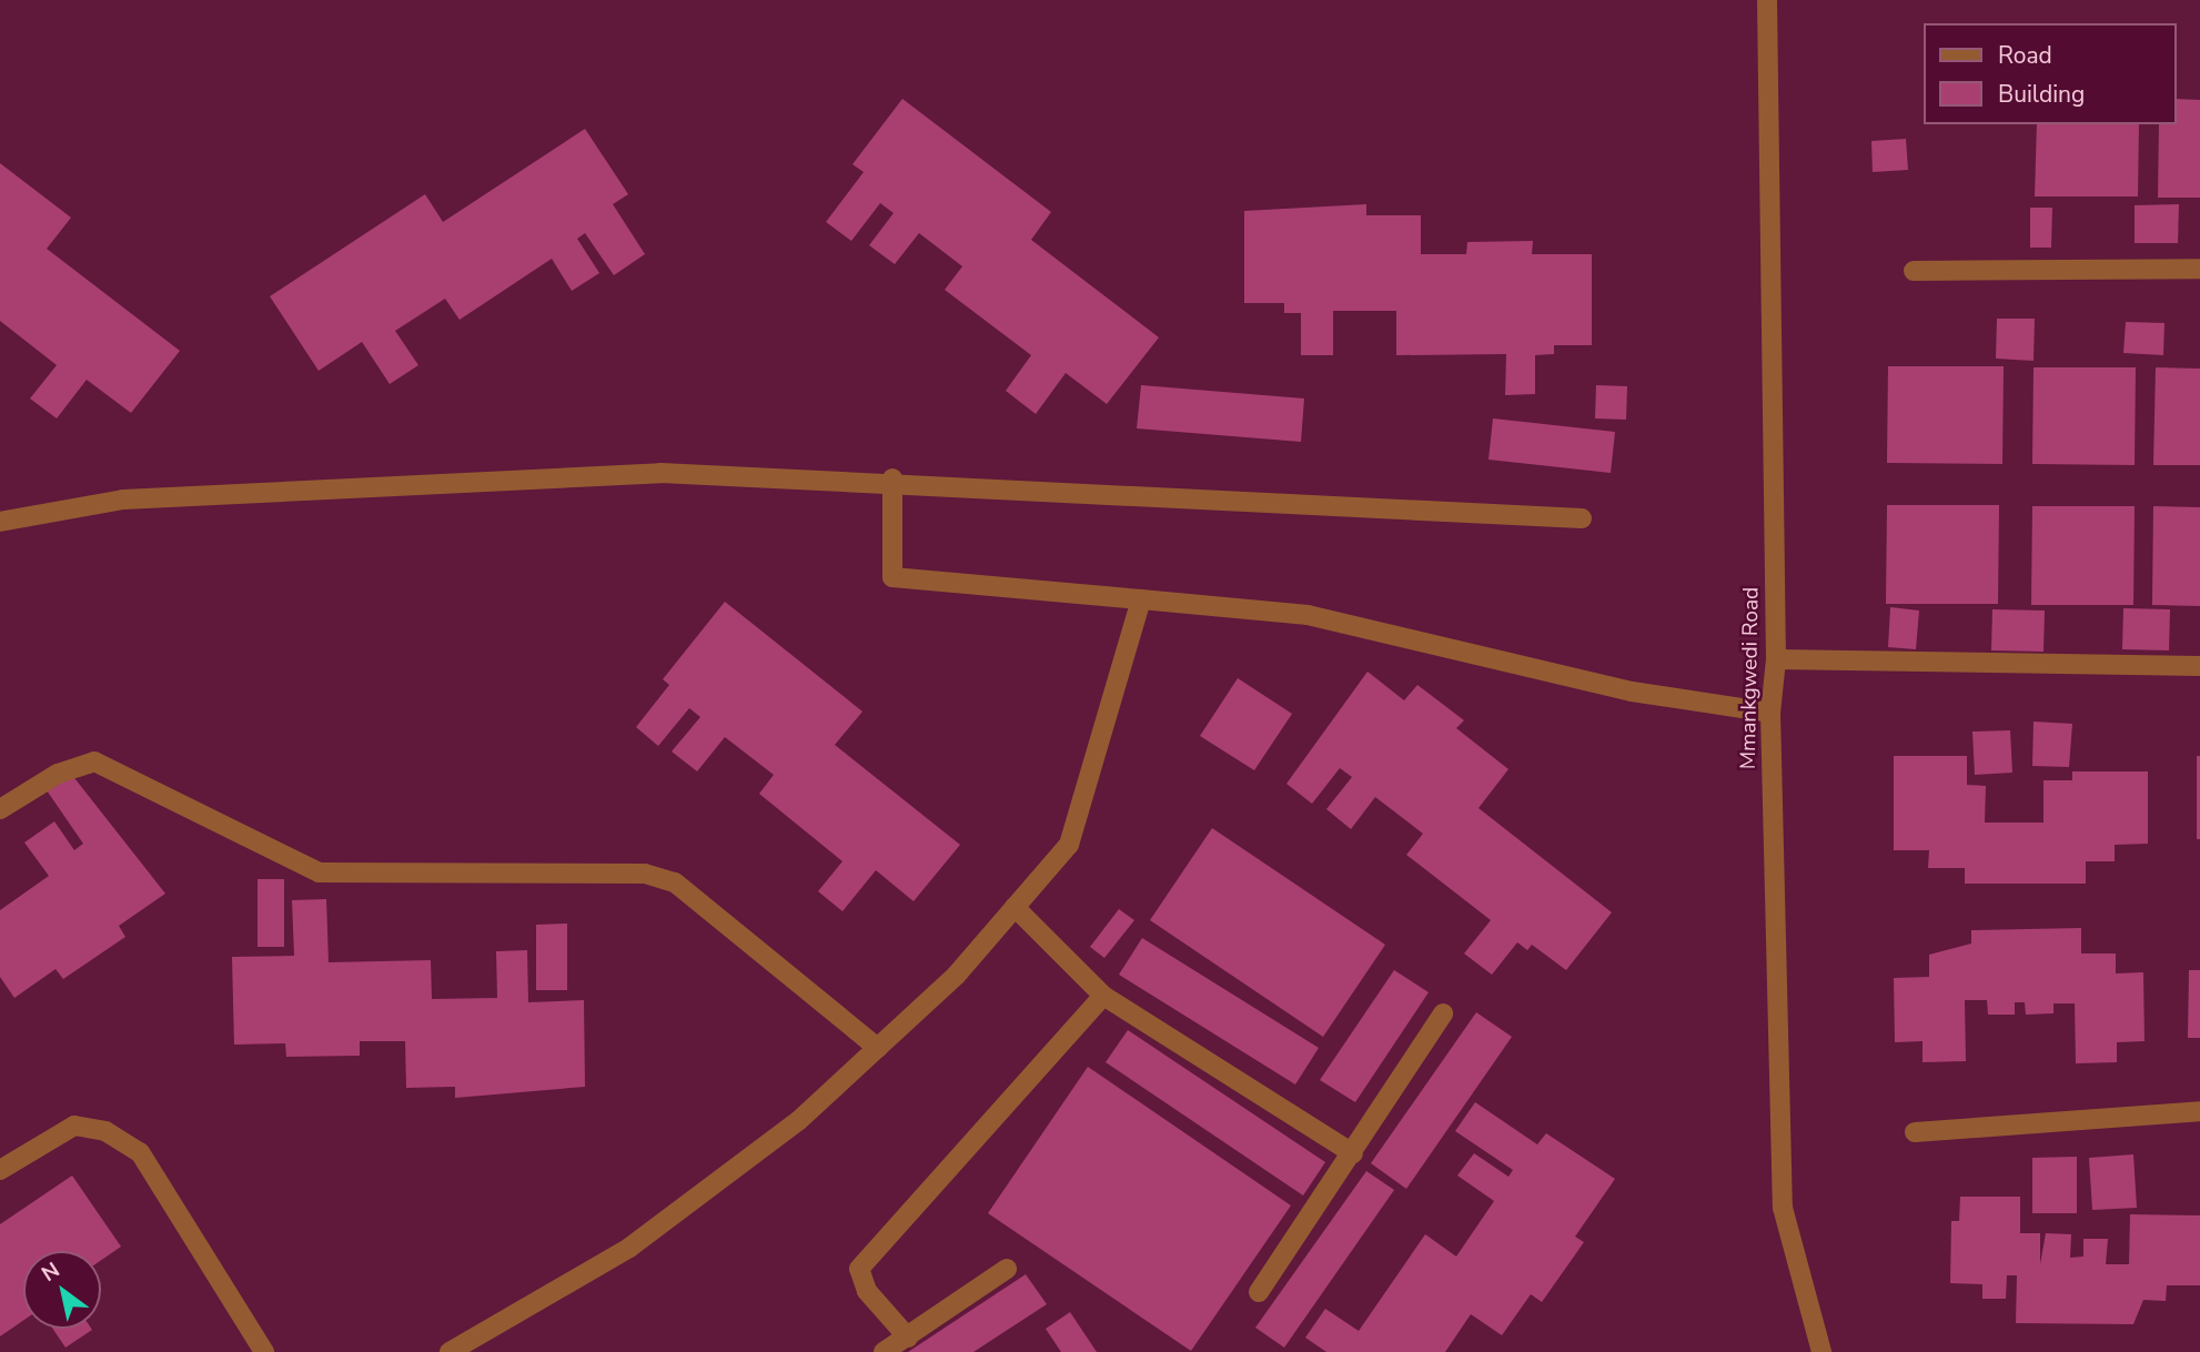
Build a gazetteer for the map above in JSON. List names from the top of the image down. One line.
{"streets":{"street":["Mmankgwedi Road"]},"legend":["Road","Building"],"north":"top left"}
